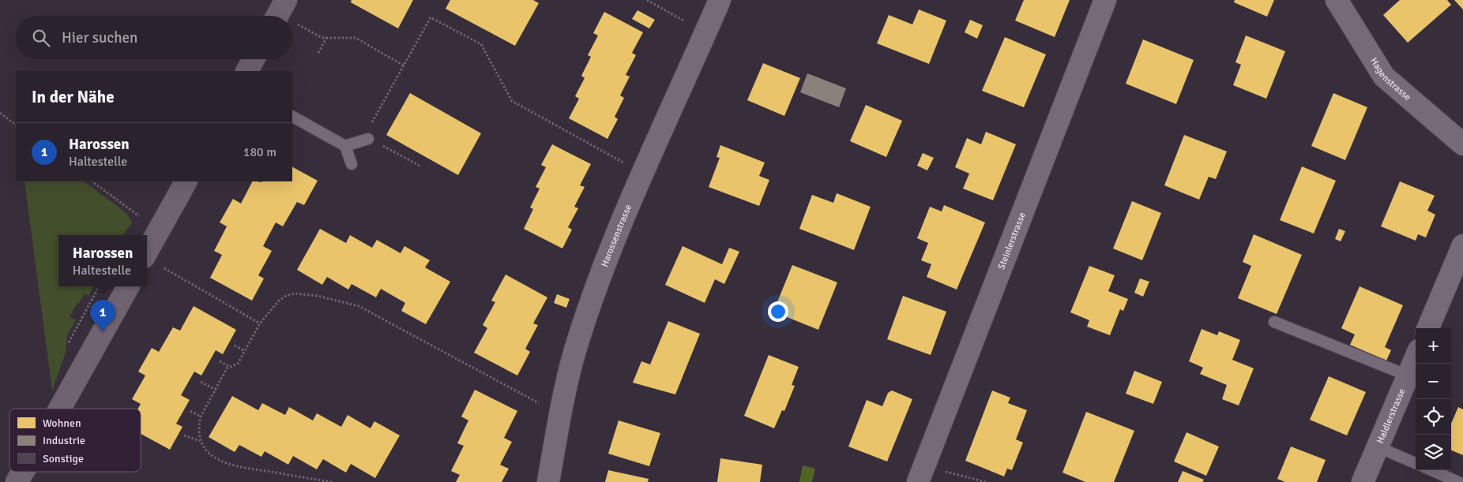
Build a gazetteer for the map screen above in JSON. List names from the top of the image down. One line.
{"streets":{"street":["Hagenstrasse","Harossenstrasse","Steinlerstrasse","Haldlerstrasse"]},"legend":["Wohnen","Industrie","Sonstige"],"page":{"search":"Hier suchen","heading":"In der Nähe","list":[{"mark":"1","name":"Harossen","note":"Haltestelle","value":"180 m"}],"popup":["Harossen","Haltestelle"],"pins":"1","map_buttons":["+","−"]}}
